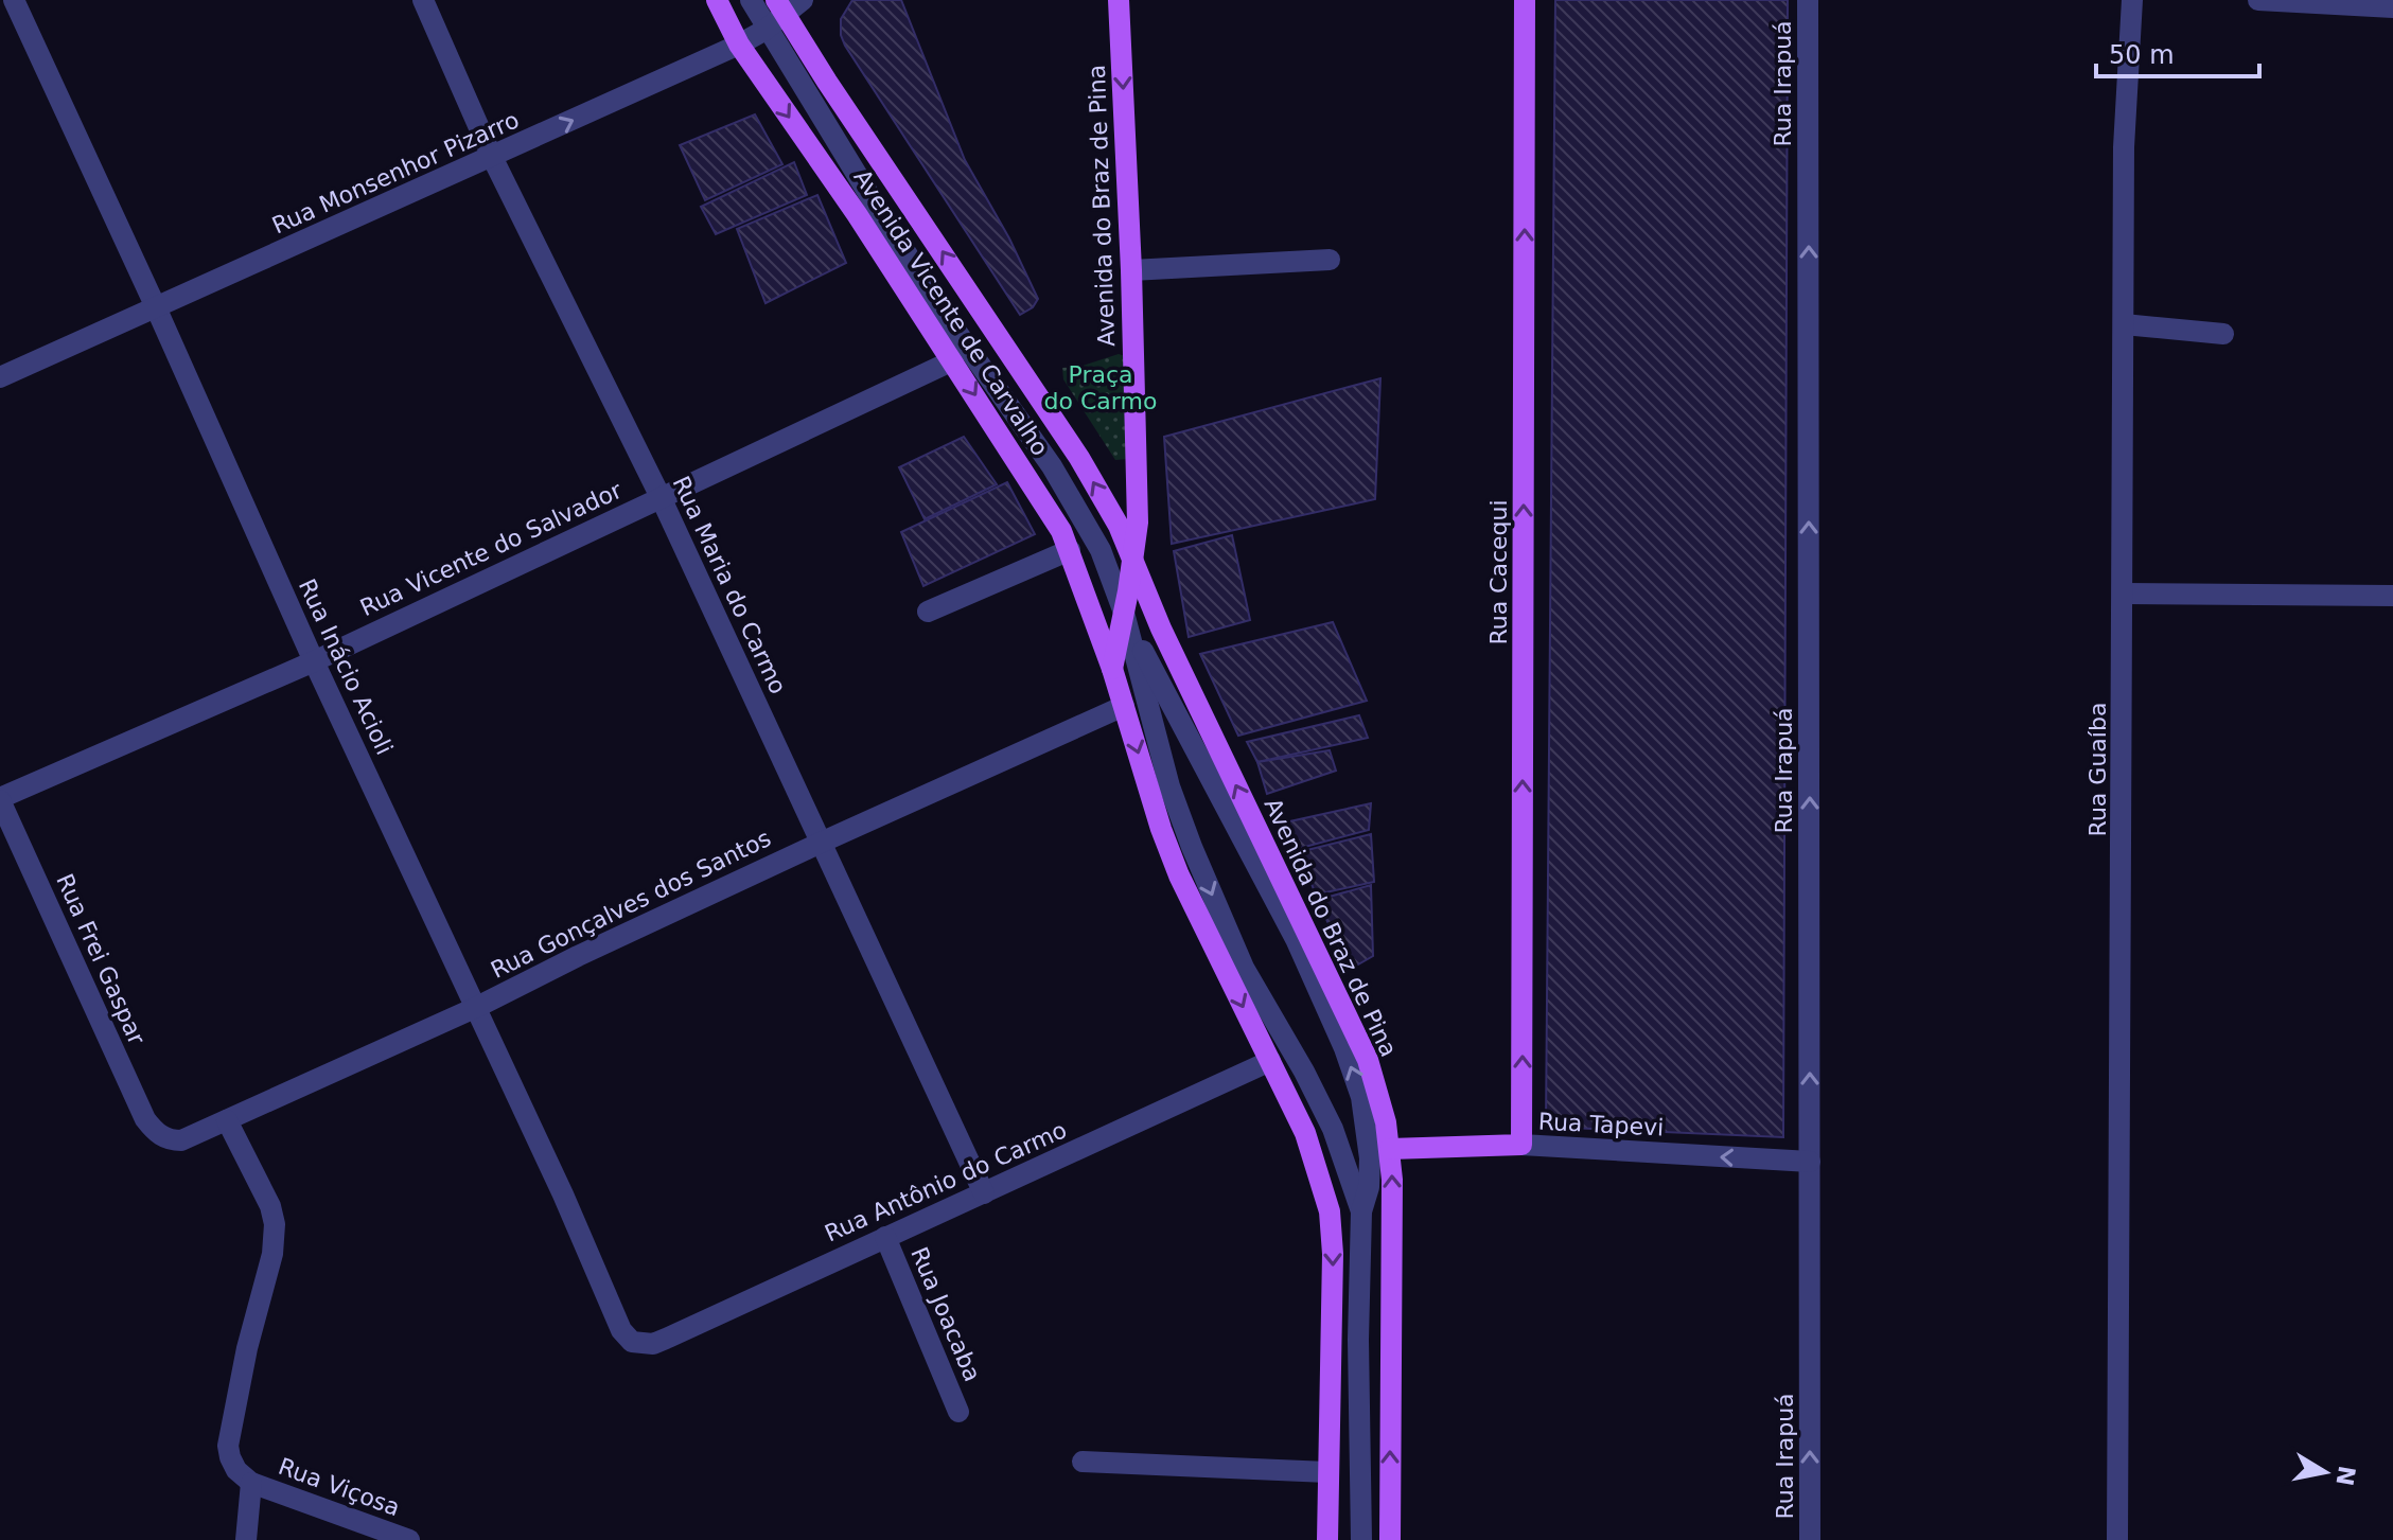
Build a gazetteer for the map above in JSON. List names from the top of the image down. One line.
{"streets":{"main road":["Avenida do Braz de Pina","Avenida Vicente de Carvalho","Rua Cacequi","Rua Tapevi"],"street":["Rua Irapuá","Rua Monsenhor Pizarro","Rua Vicente do Salvador","Rua Maria do Carmo","Rua Inácio Acioli","Rua Guaíba","Rua Gonçalves dos Santos","Rua Frei Gaspar","Rua Antônio do Carmo","Rua Joacaba","Rua Viçosa"]},"crossings":[["Rua Irapuá","Rua Tapevi"],["Rua Monsenhor Pizarro","Avenida Vicente de Carvalho"],["Rua Monsenhor Pizarro","Rua Maria do Carmo"],["Rua Monsenhor Pizarro","Rua Inácio Acioli"],["Avenida do Braz de Pina","Avenida Vicente de Carvalho"],["Avenida do Braz de Pina","Rua Gonçalves dos Santos"],["Avenida do Braz de Pina","Rua Tapevi"],["Avenida do Braz de Pina","Rua Antônio do Carmo"],["Avenida Vicente de Carvalho","Rua Vicente do Salvador"],["Rua Vicente do Salvador","Rua Maria do Carmo"],["Rua Vicente do Salvador","Rua Inácio Acioli"],["Rua Vicente do Salvador","Rua Frei Gaspar"],["Rua Cacequi","Rua Tapevi"],["Rua Maria do Carmo","Rua Gonçalves dos Santos"],["Rua Maria do Carmo","Rua Antônio do Carmo"],["Rua Inácio Acioli","Rua Gonçalves dos Santos"],["Rua Inácio Acioli","Rua Antônio do Carmo"],["Rua Gonçalves dos Santos","Rua Frei Gaspar"],["Rua Antônio do Carmo","Rua Joacaba"]],"one_way":["Rua Irapuá","Rua Cacequi","Rua Tapevi"],"parks":["Praça do Carmo"],"scale_bar":"50 m","north":"right"}
